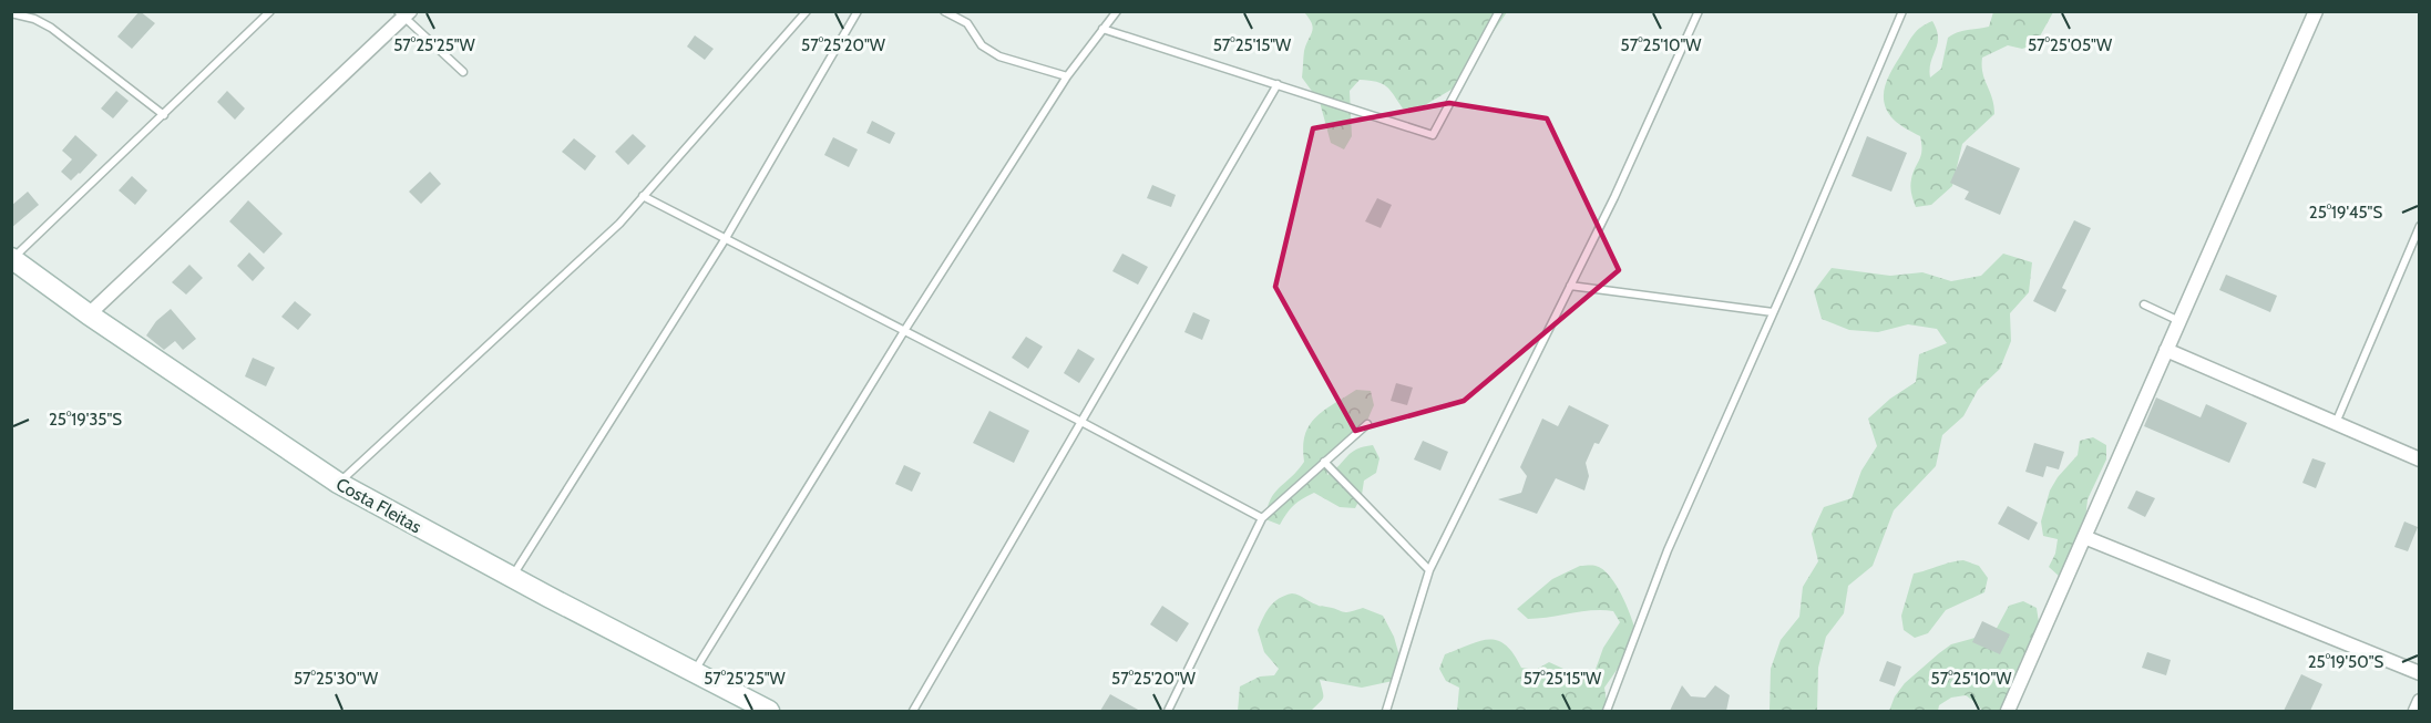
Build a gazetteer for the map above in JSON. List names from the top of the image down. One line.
{"streets":{"main road":["Costa Fleitas"]},"coordinates":["57°25'25\"W","57°25'20\"W","57°25'15\"W","57°25'10\"W","57°25'05\"W","25°19'45\"S","25°19'35\"S","25°19'50\"S","57°25'30\"W"]}
